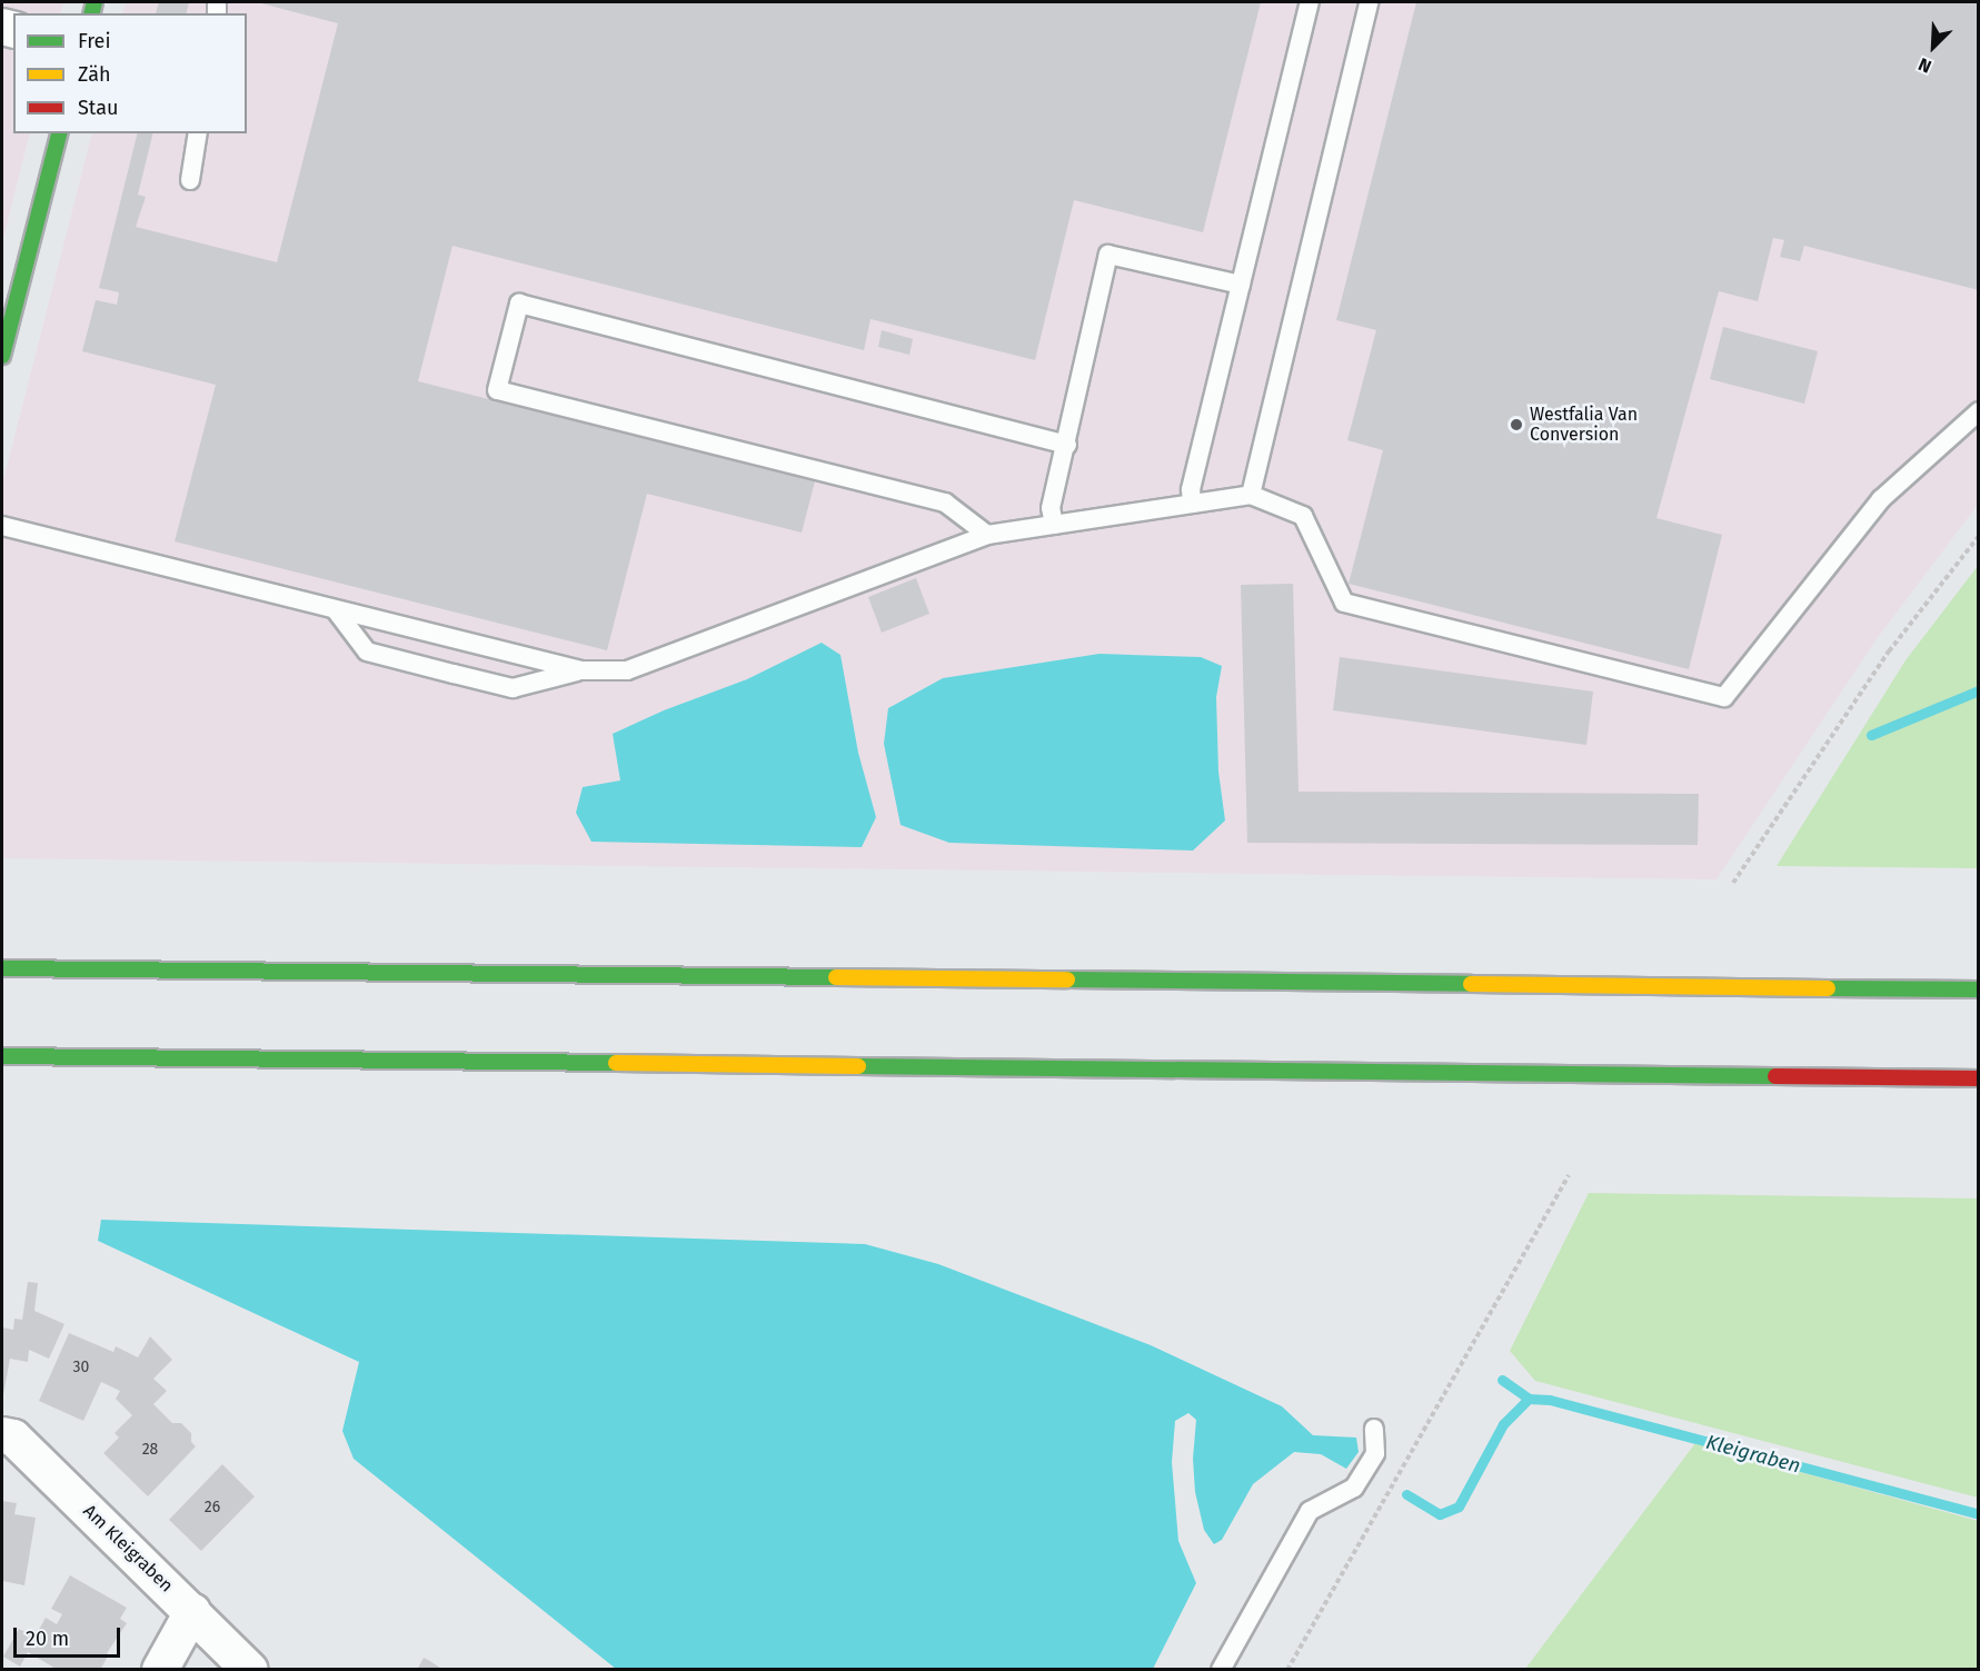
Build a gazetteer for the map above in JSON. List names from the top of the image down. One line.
{"streets":{"street":["Am Kleigraben"]},"water":["Kleigraben"],"places":["Westfalia Van Conversion"],"house_numbers":["30","28","26"],"legend":["Frei","Zäh","Stau"],"scale_bar":"20 m","north":"bottom left"}
